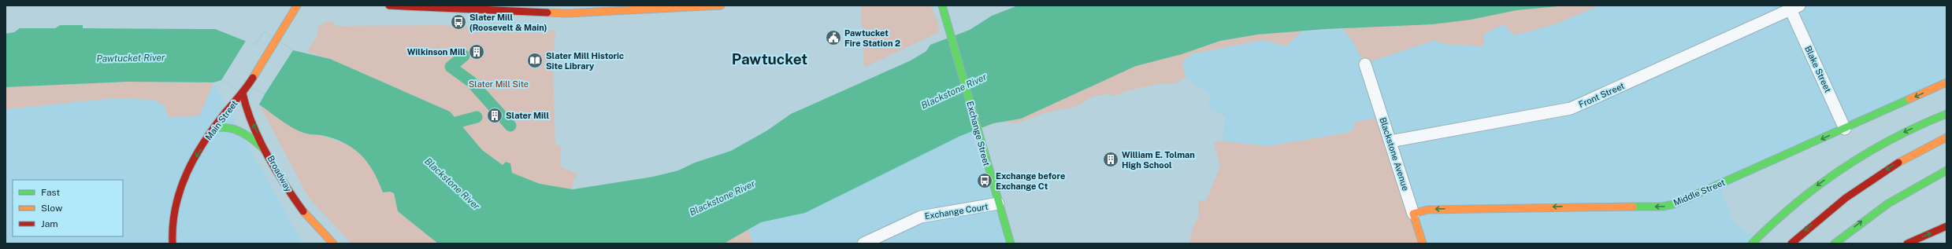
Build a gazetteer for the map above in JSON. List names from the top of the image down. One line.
{"streets":{"main road":["Main Street","Exchange Street","Blackstone Avenue","Broadway","Middle Street"],"street":["Blake Street","Front Street","Exchange Court"]},"crossings":[["Blake Street","Front Street"],["Blake Street","Middle Street"],["Front Street","Blackstone Avenue"],["Main Street","Broadway"],["Exchange Street","Exchange Court"],["Blackstone Avenue","Middle Street"]],"one_way":["Main Street","Broadway"],"districts":["Pawtucket"],"water":["Pawtucket River","Blackstone River"],"parks":["Slater Mill Site"],"places":{"bus stop":["Slater Mill (Roosevelt & Main)","Exchange before Exchange Ct"],"public building":["Pawtucket Fire Station 2"],"building":["Wilkinson Mill","Slater Mill","William E. Tolman High School"],"library":["Slater Mill Historic Site Library"]},"legend":["Fast","Slow","Jam"]}
